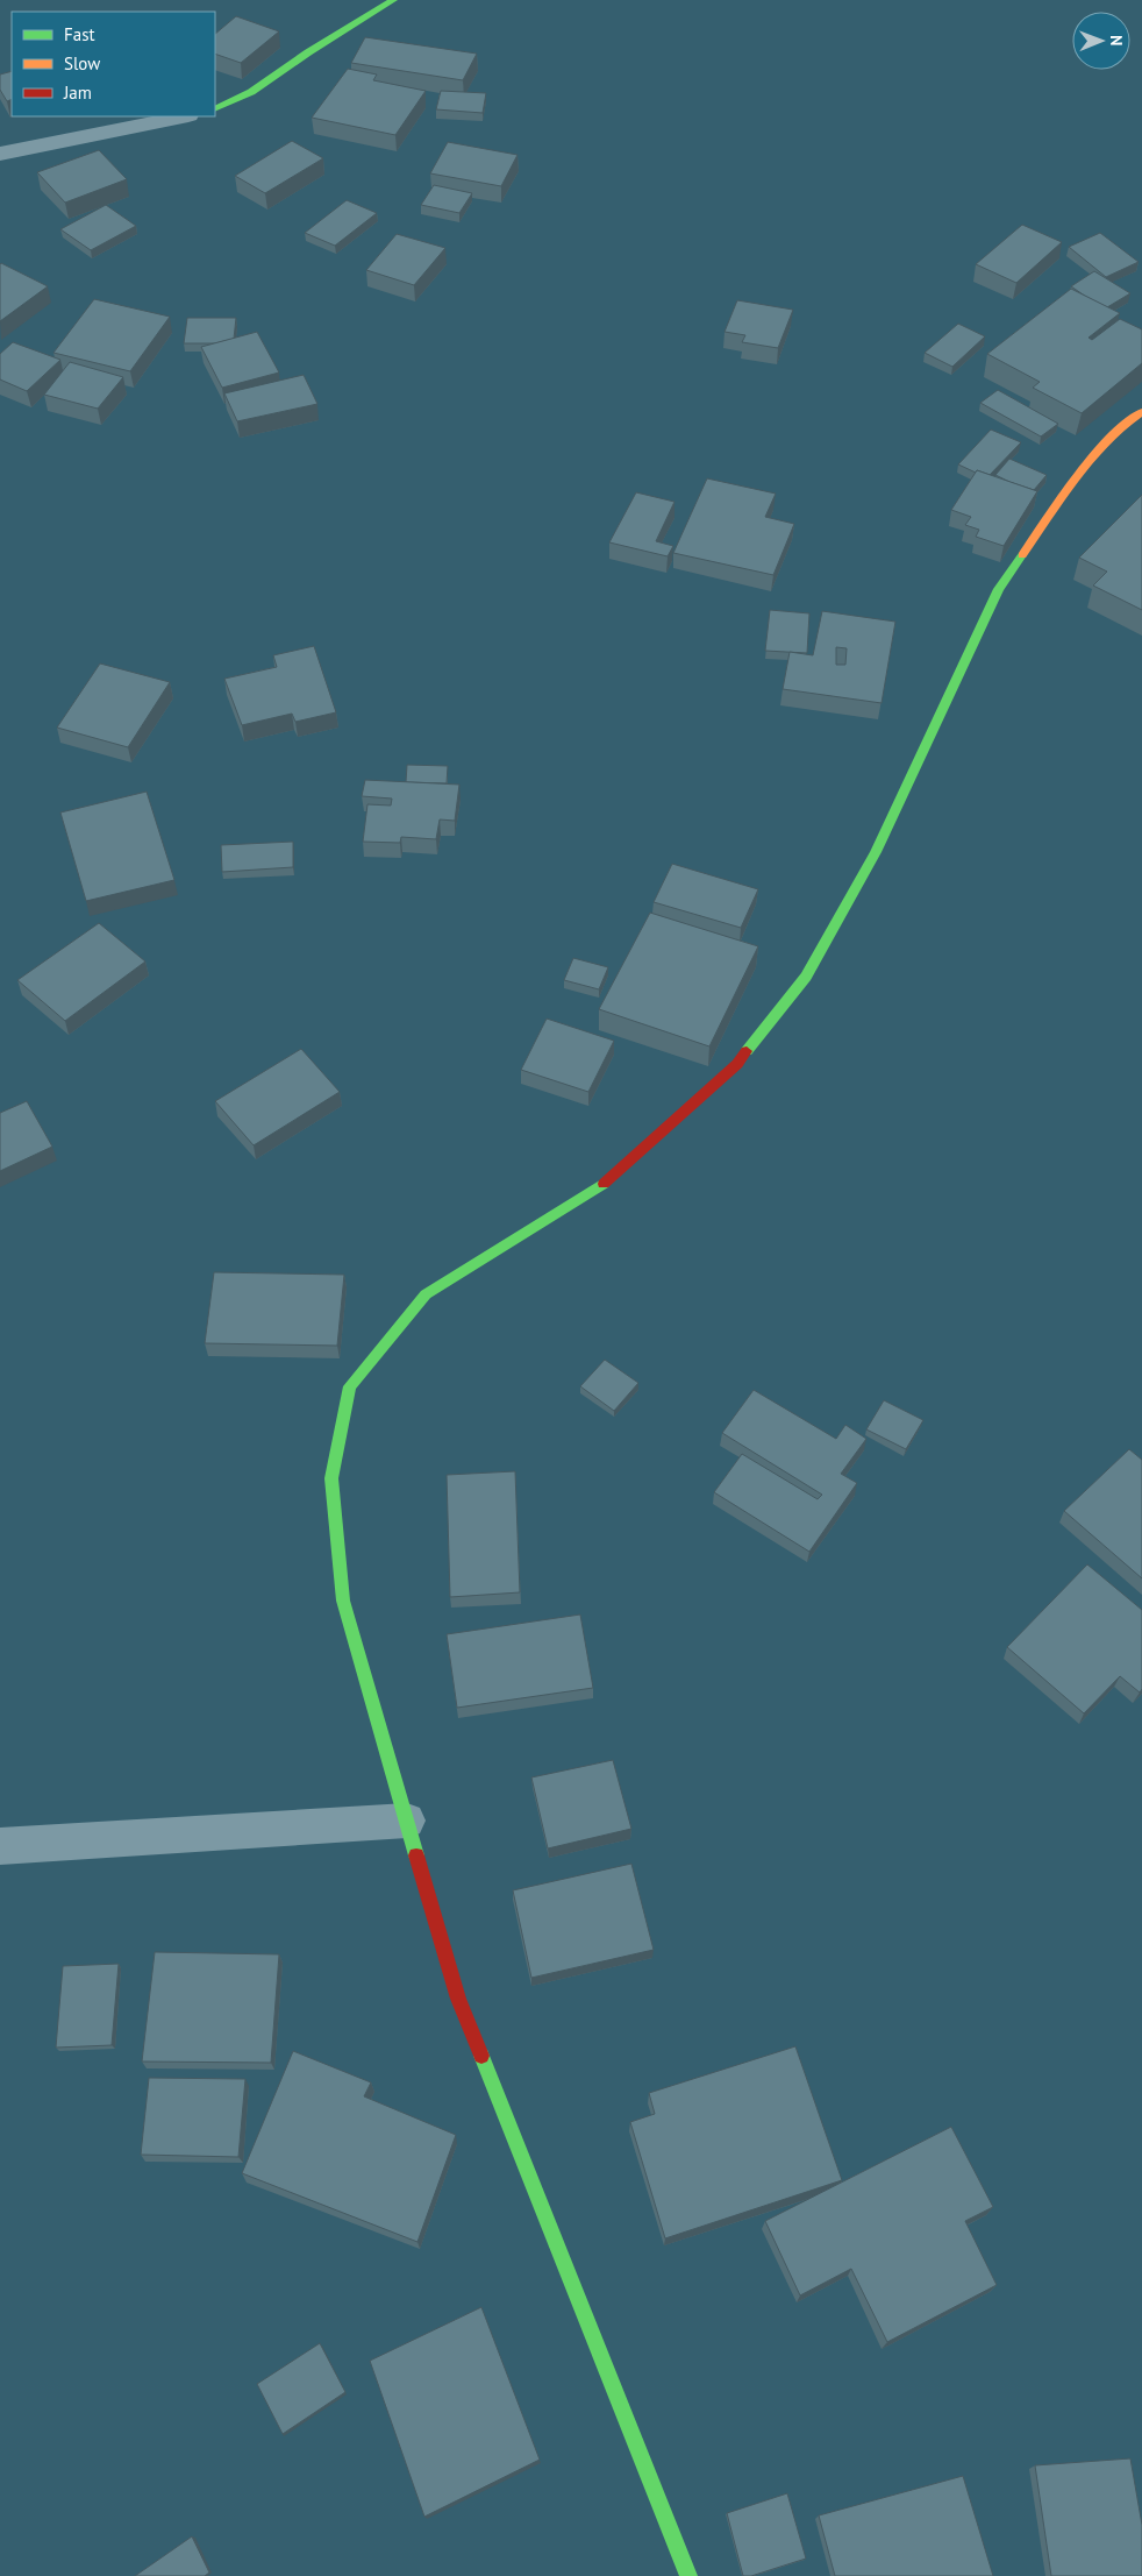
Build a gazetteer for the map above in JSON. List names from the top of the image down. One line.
{"legend":["Fast","Slow","Jam"],"north":"right"}
